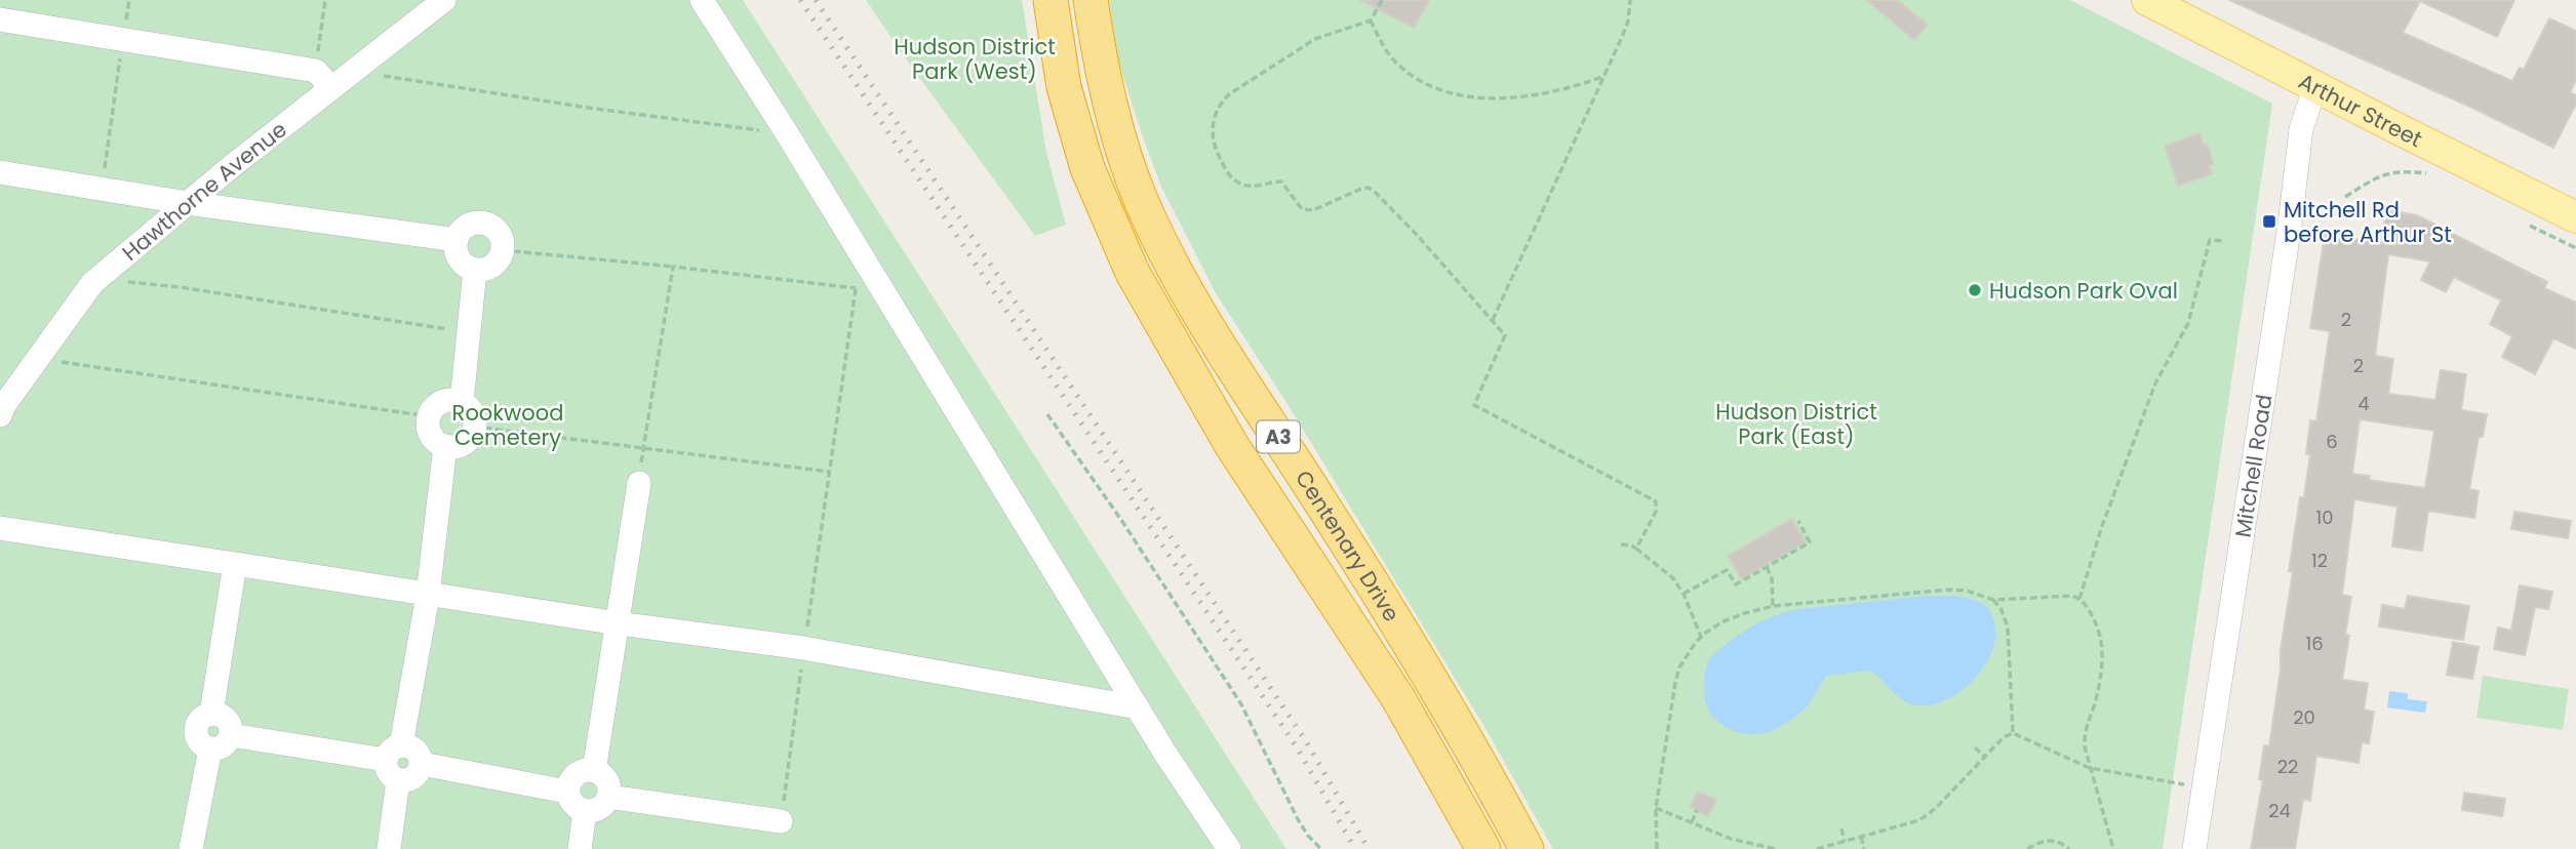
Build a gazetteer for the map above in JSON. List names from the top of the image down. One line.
{"streets":{"highway":["A3","Centenary Drive"],"main road":["Arthur Street"],"street":["Hawthorne Avenue","Mitchell Road"]},"crossings":[["Arthur Street","Mitchell Road"]],"parks":["Hudson District Park (West)","Hudson District Park (East)","Rookwood Cemetery"],"places":{"transit":["Mitchell Rd before Arthur St"],"other":["Hudson Park Oval"]},"house_numbers":["2","2","4","6","10","12","16","20","22","24"]}
